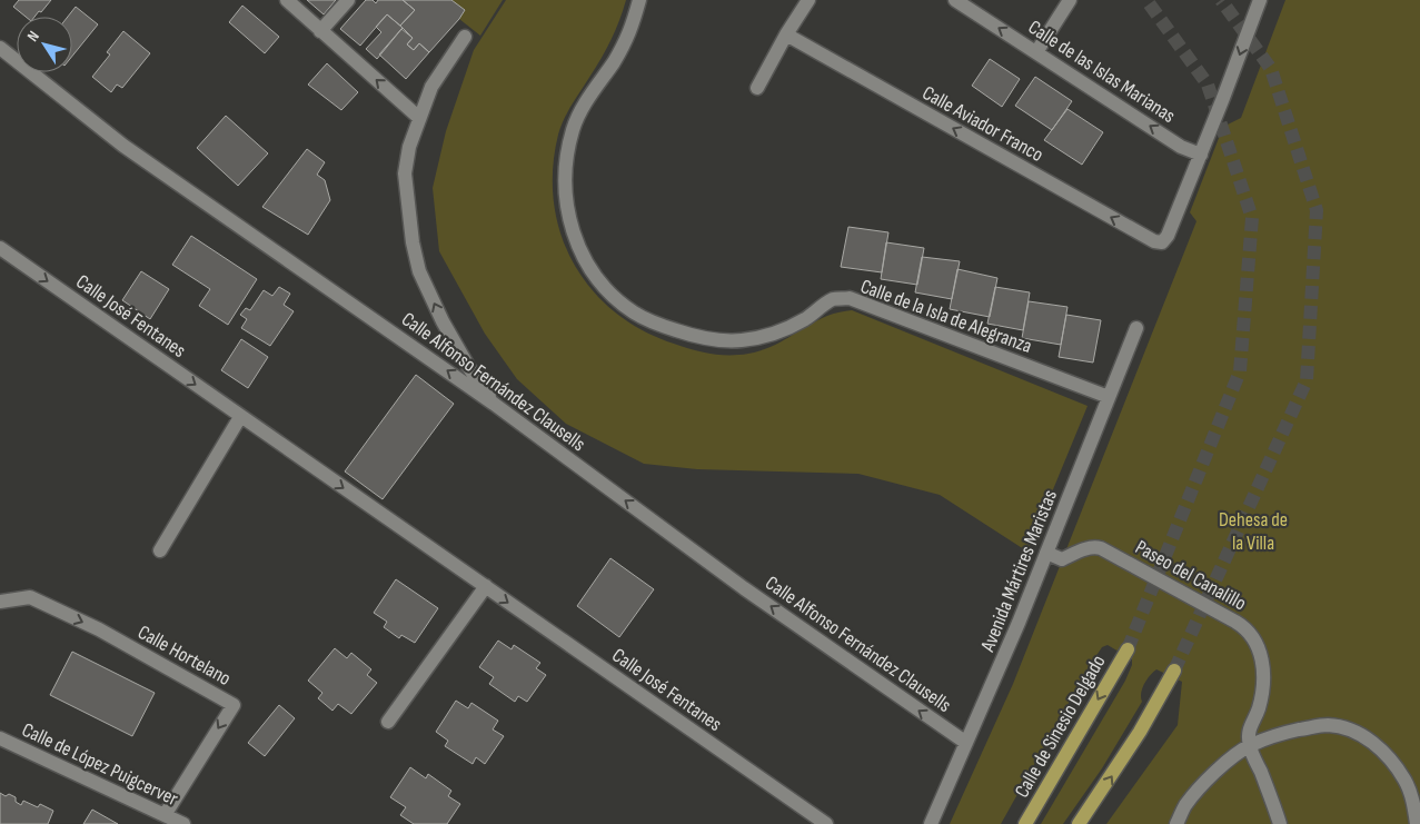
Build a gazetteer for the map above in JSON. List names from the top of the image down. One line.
{"streets":{"main road":["Calle de Sinesio Delgado"],"street":["Calle de las Islas Marianas","Calle Aviador Franco","Calle José Fentanes","Calle de la Isla de Alegranza","Calle Alfonso Fernández Clausells","Avenida Mártires Maristas","Paseo del Canalillo","Calle Hortelano","Calle de López Puigcerver"]},"crossings":[["Calle de las Islas Marianas","Calle Aviador Franco"],["Calle de la Isla de Alegranza","Avenida Mártires Maristas"],["Calle Alfonso Fernández Clausells","Avenida Mártires Maristas"],["Avenida Mártires Maristas","Paseo del Canalillo"],["Calle Hortelano","Calle de López Puigcerver"]],"one_way":["Calle de las Islas Marianas","Calle Aviador Franco","Calle José Fentanes","Calle Alfonso Fernández Clausells"],"parks":["Dehesa de la Villa"],"north":"top left"}
